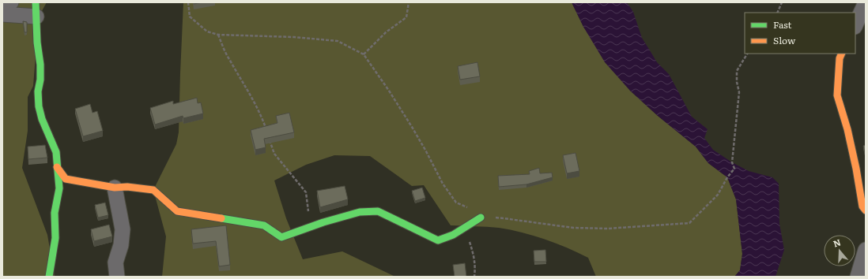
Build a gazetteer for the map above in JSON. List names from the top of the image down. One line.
{"legend":["Fast","Slow"],"north":"top"}
